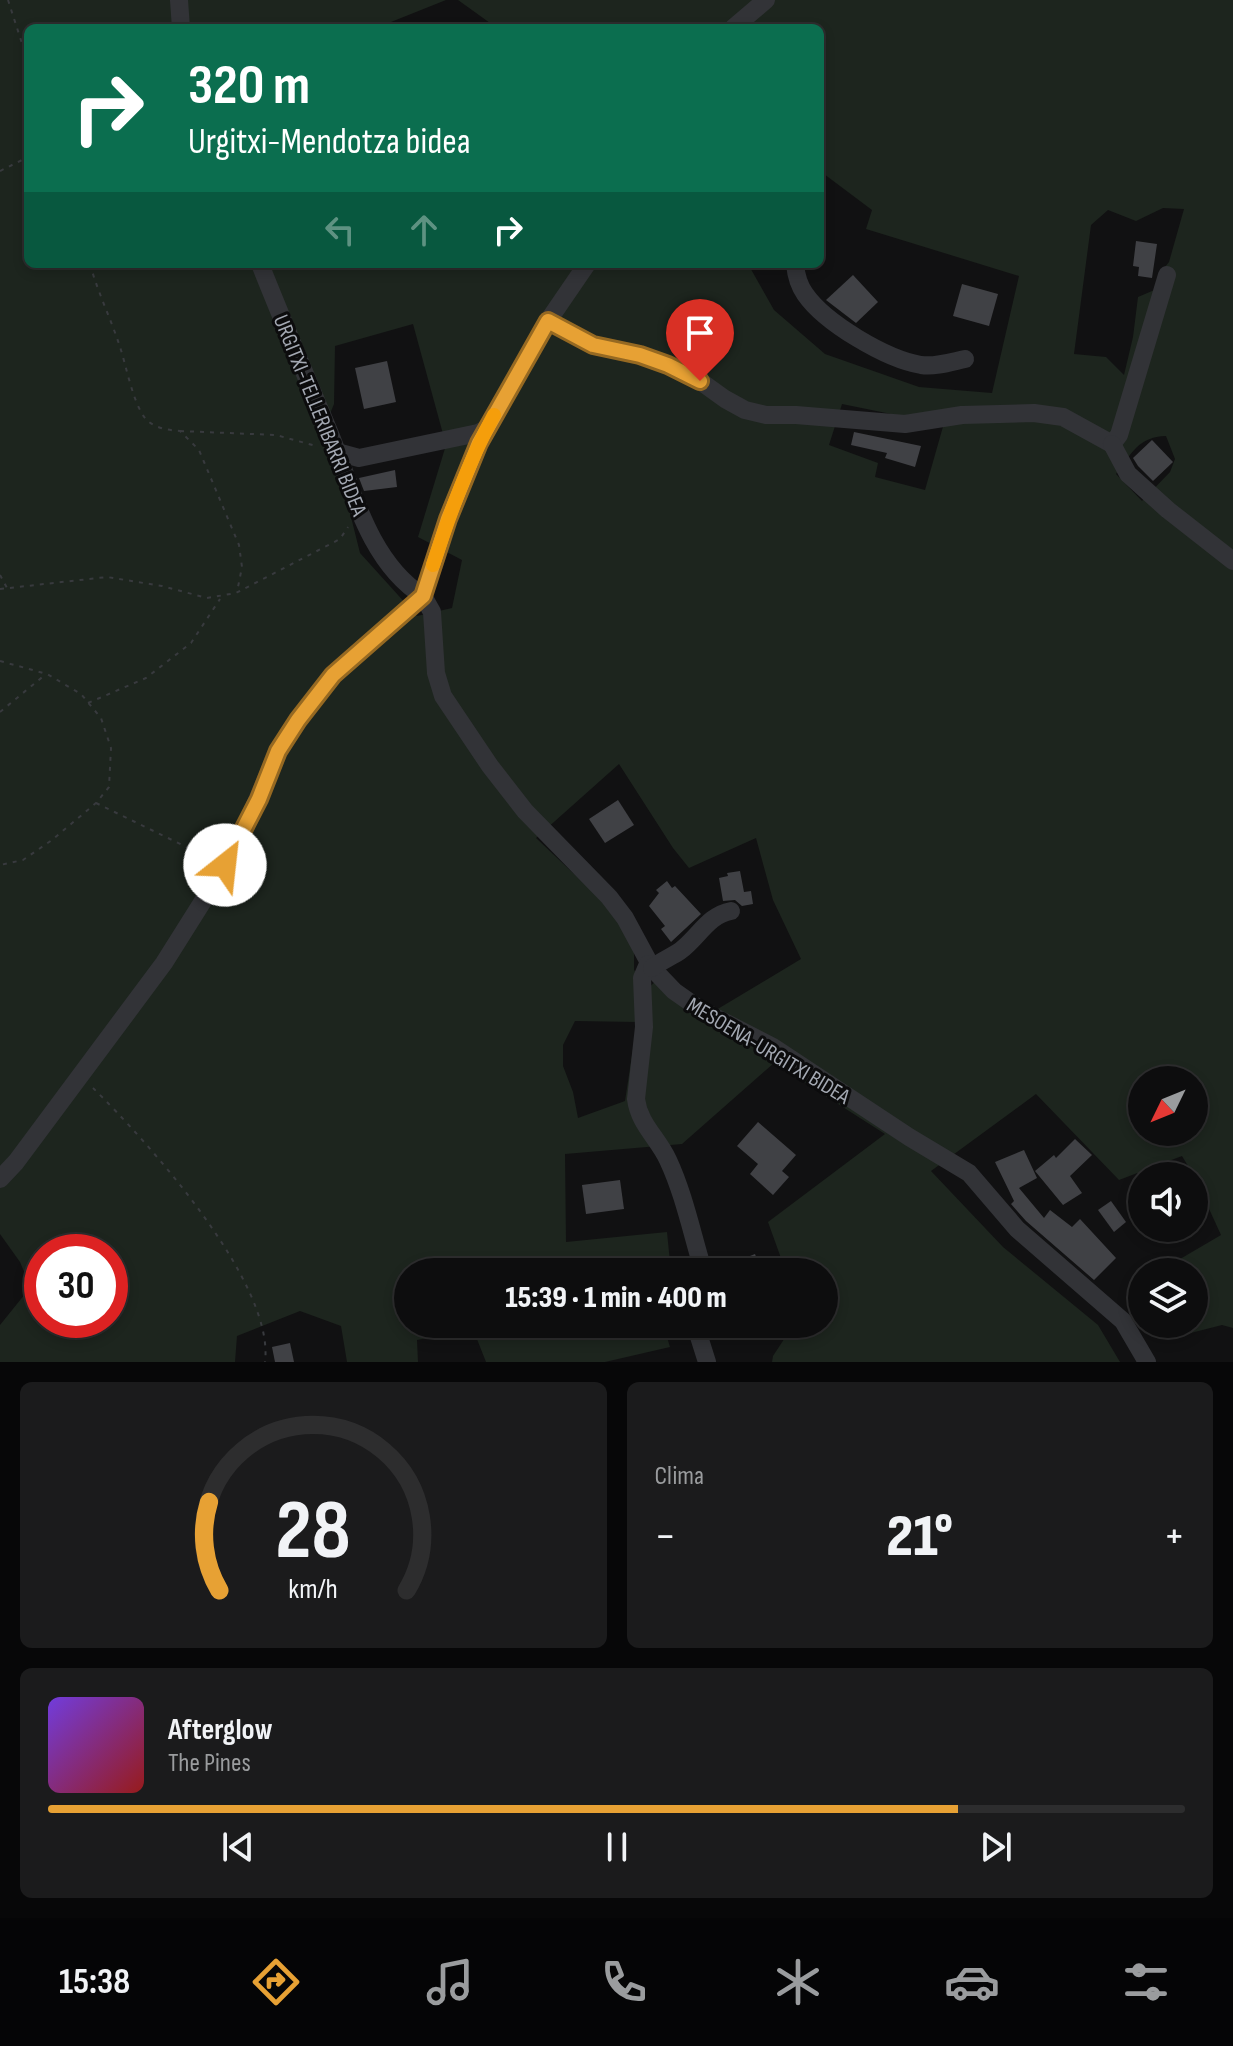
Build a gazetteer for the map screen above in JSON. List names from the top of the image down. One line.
{"streets":{"street":["URGITXI-TELLERIBARRI BIDEA","MESOENA-URGITXI BIDEA"]},"crossings":[["URGITXI-TELLERIBARRI BIDEA","MESOENA-URGITXI BIDEA"]],"north":"bottom left","page":{"turn":["320 m","Urgitxi-Mendotza bidea"],"limit":"30","trip":"15:39 · 1 min · 400 m","tile":"Clima","heat":["−","21°","+"],"song":["Afterglow","The Pines"],"tabs":"15:38","gauge":["28","km/h"]}}
